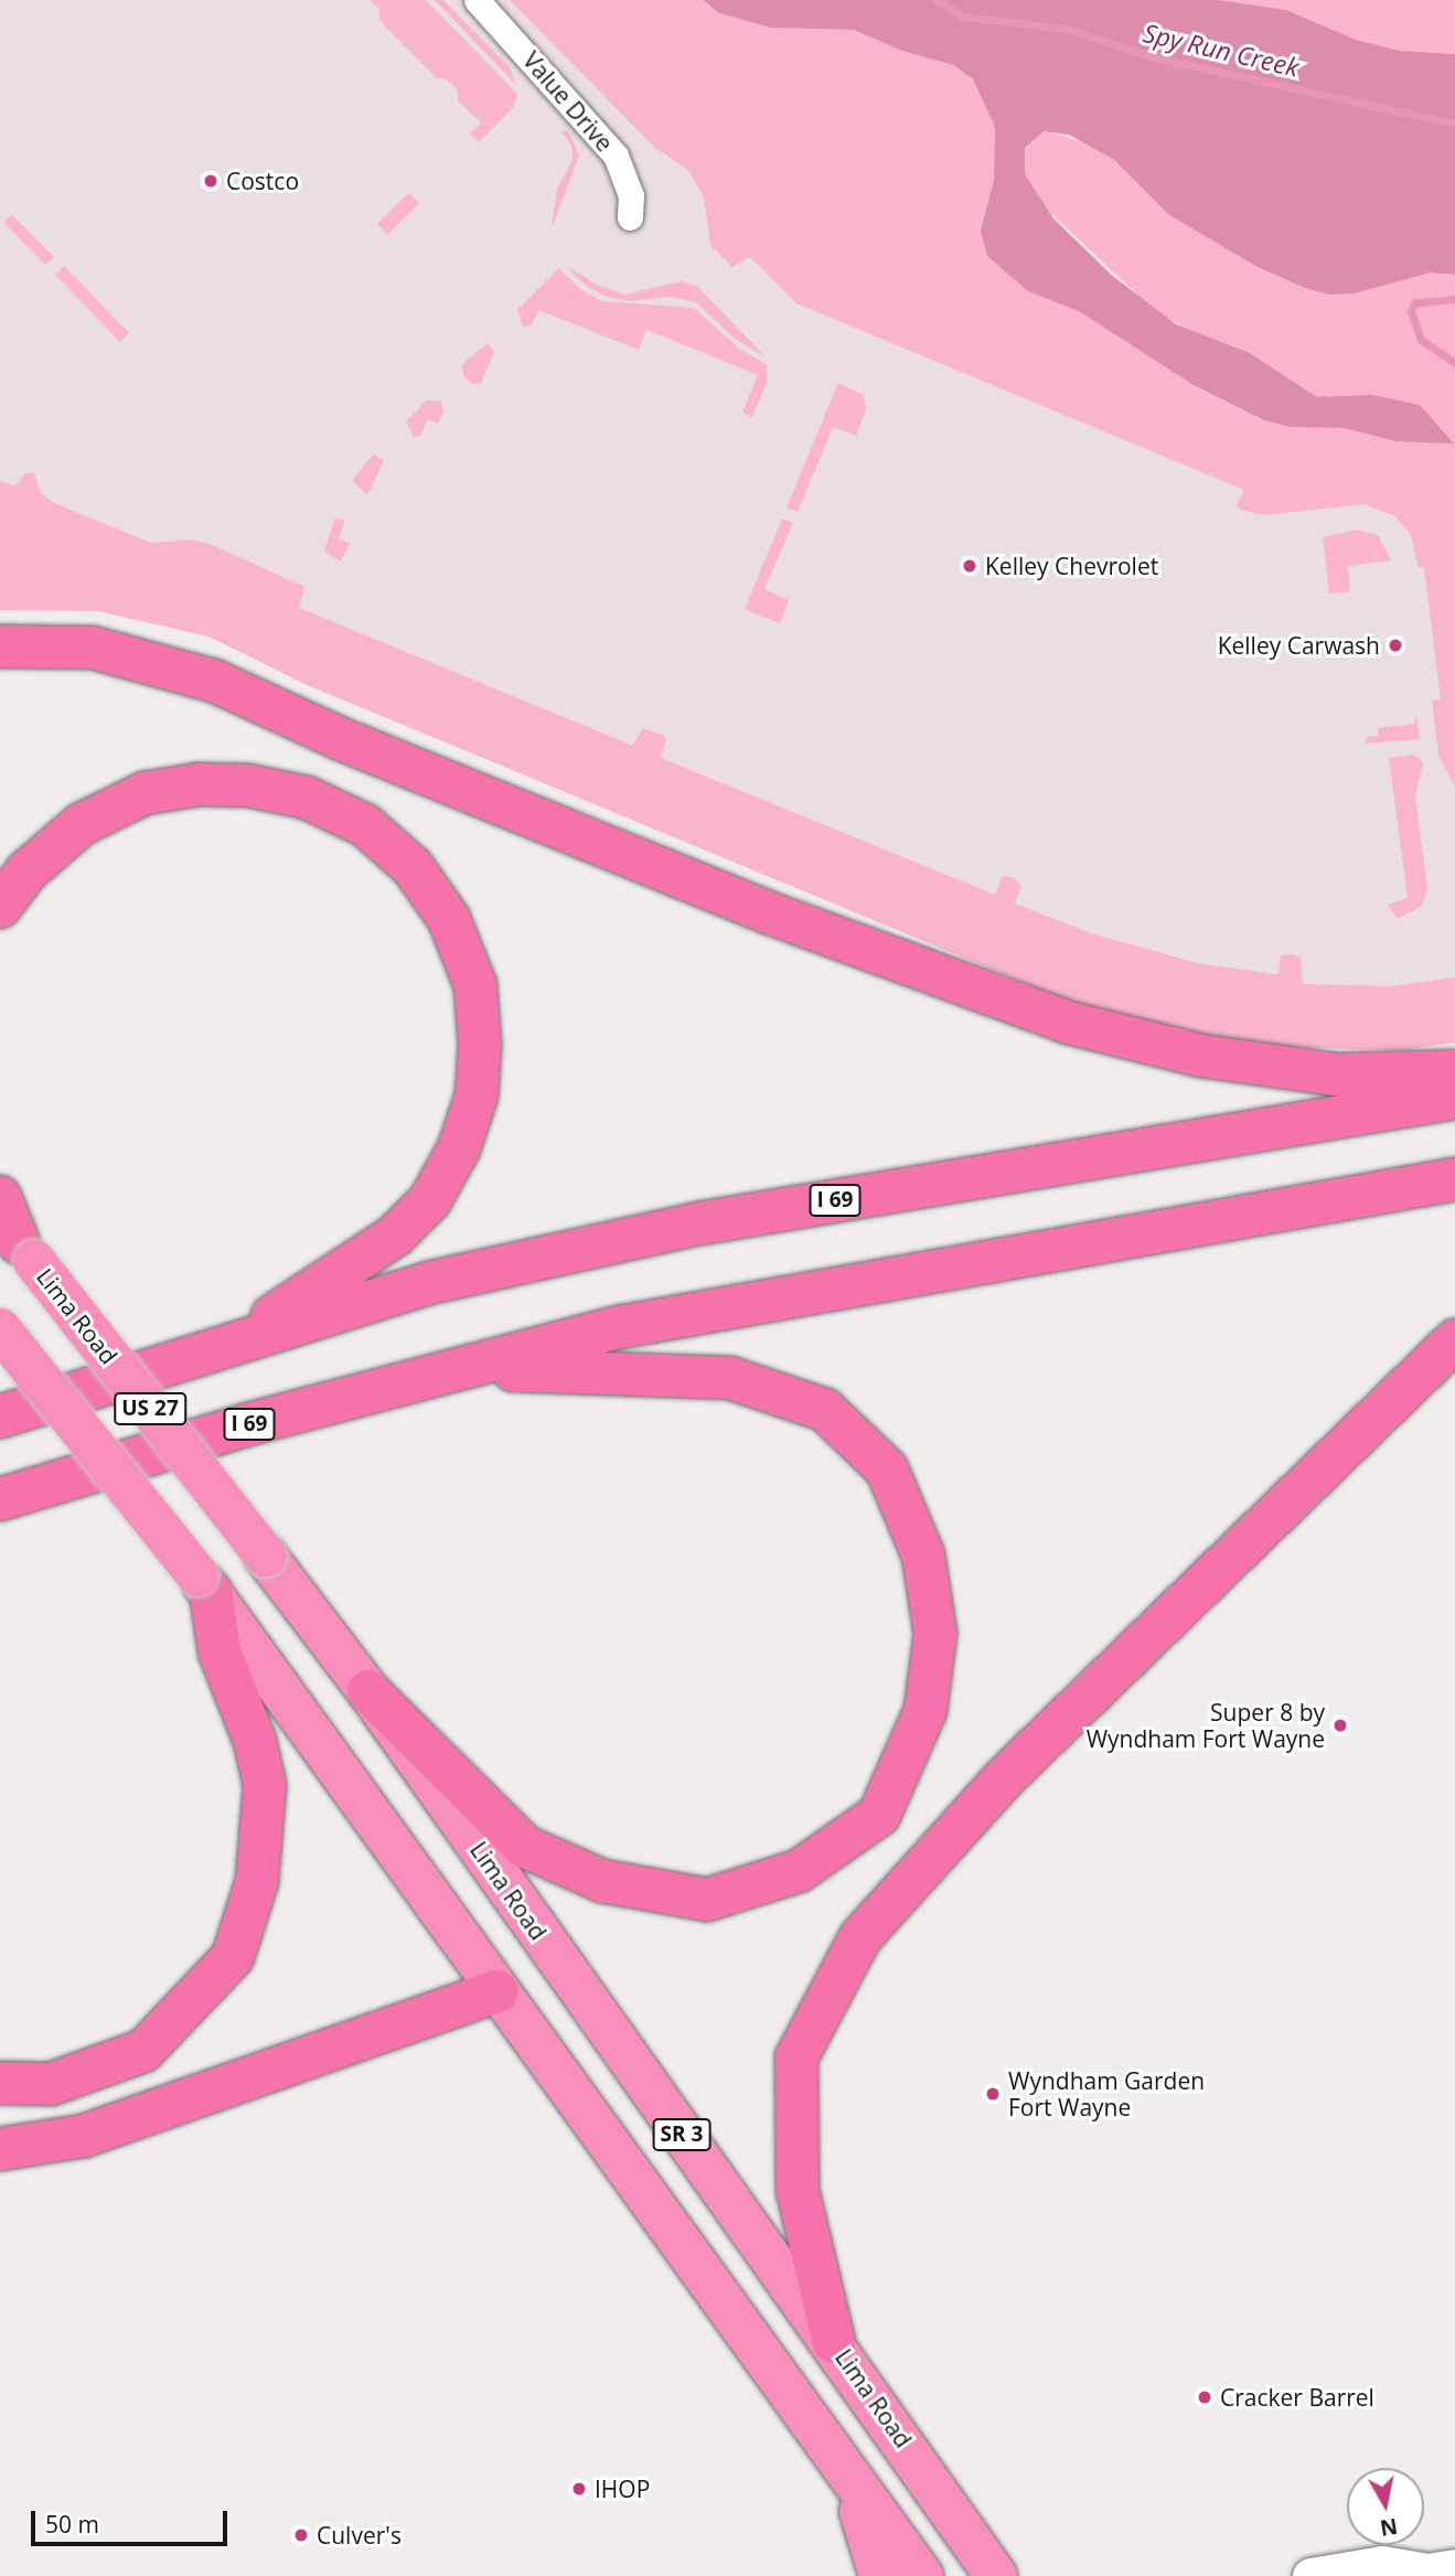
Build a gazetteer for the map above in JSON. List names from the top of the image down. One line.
{"streets":{"highway":["I 69","Lima Road","US 27","SR 3"],"street":["Value Drive"]},"crossings":[["US 27","SR 3"]],"water":["Spy Run Creek"],"places":["Costco","Kelley Chevrolet","Kelley Carwash","Super 8 by Wyndham Fort Wayne","Wyndham Garden Fort Wayne","Cracker Barrel","IHOP","Culver's"],"scale_bar":"50 m","north":"bottom"}
